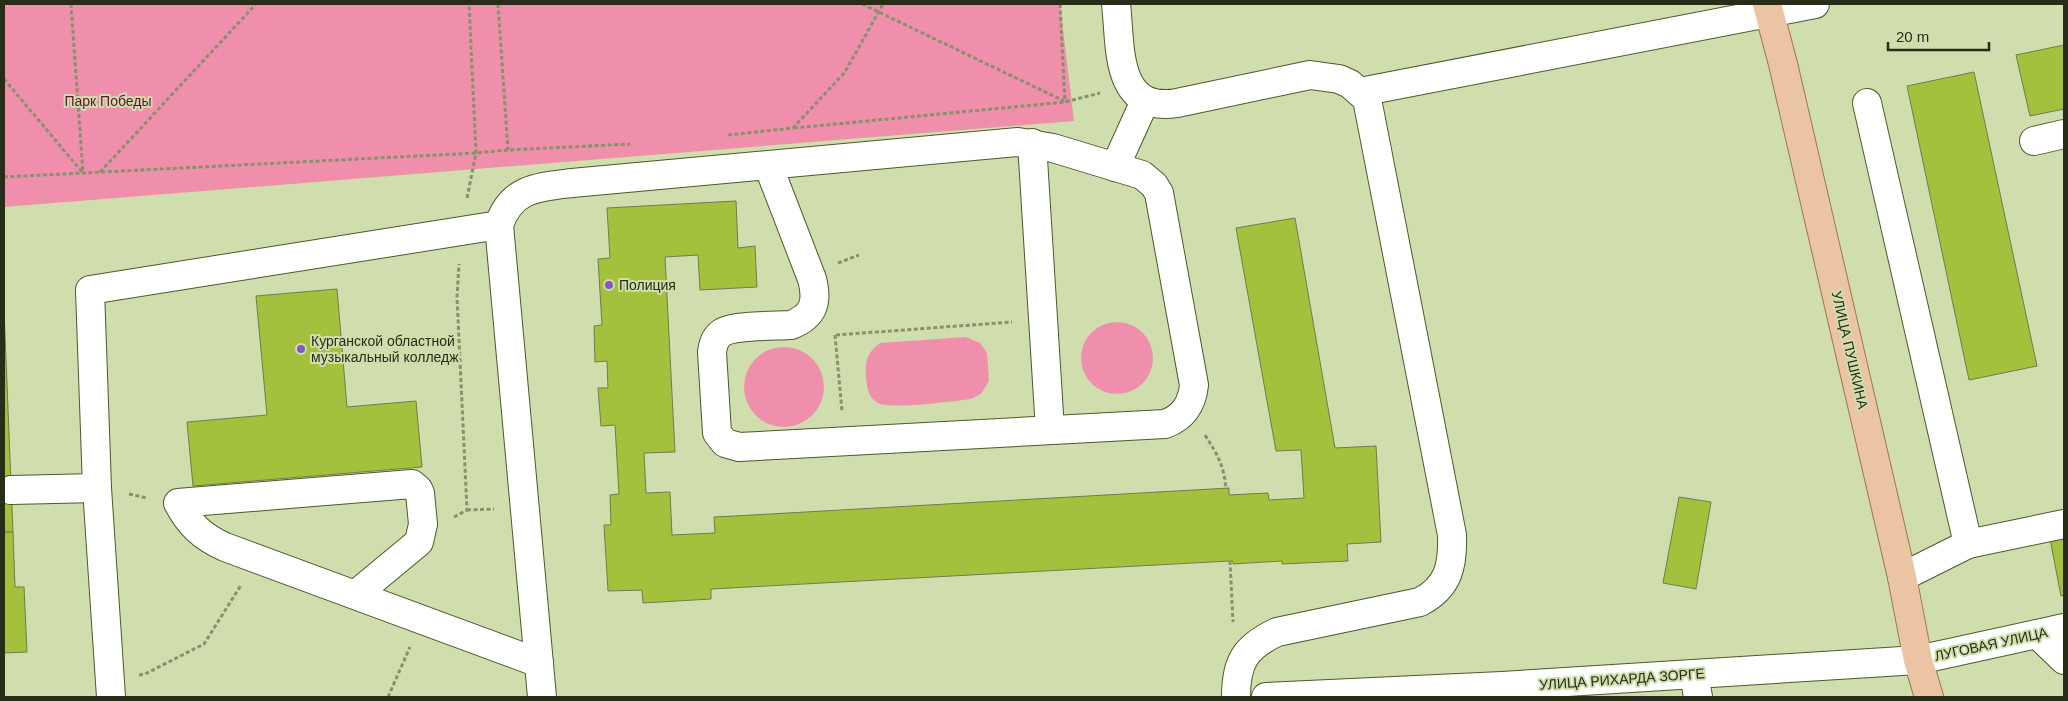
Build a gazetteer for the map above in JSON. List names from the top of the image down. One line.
{"streets":{"main road":["УЛИЦА ПУШКИНА"],"street":["ЛУГОВАЯ УЛИЦА","УЛИЦА РИХАРДА ЗОРГЕ"]},"crossings":[["УЛИЦА ПУШКИНА","ЛУГОВАЯ УЛИЦА"],["УЛИЦА ПУШКИНА","УЛИЦА РИХАРДА ЗОРГЕ"],["ЛУГОВАЯ УЛИЦА","УЛИЦА РИХАРДА ЗОРГЕ"]],"parks":["Парк Победы"],"places":["Полиция","Курганской областной музыкальный колледж"],"scale_bar":"20 m"}
